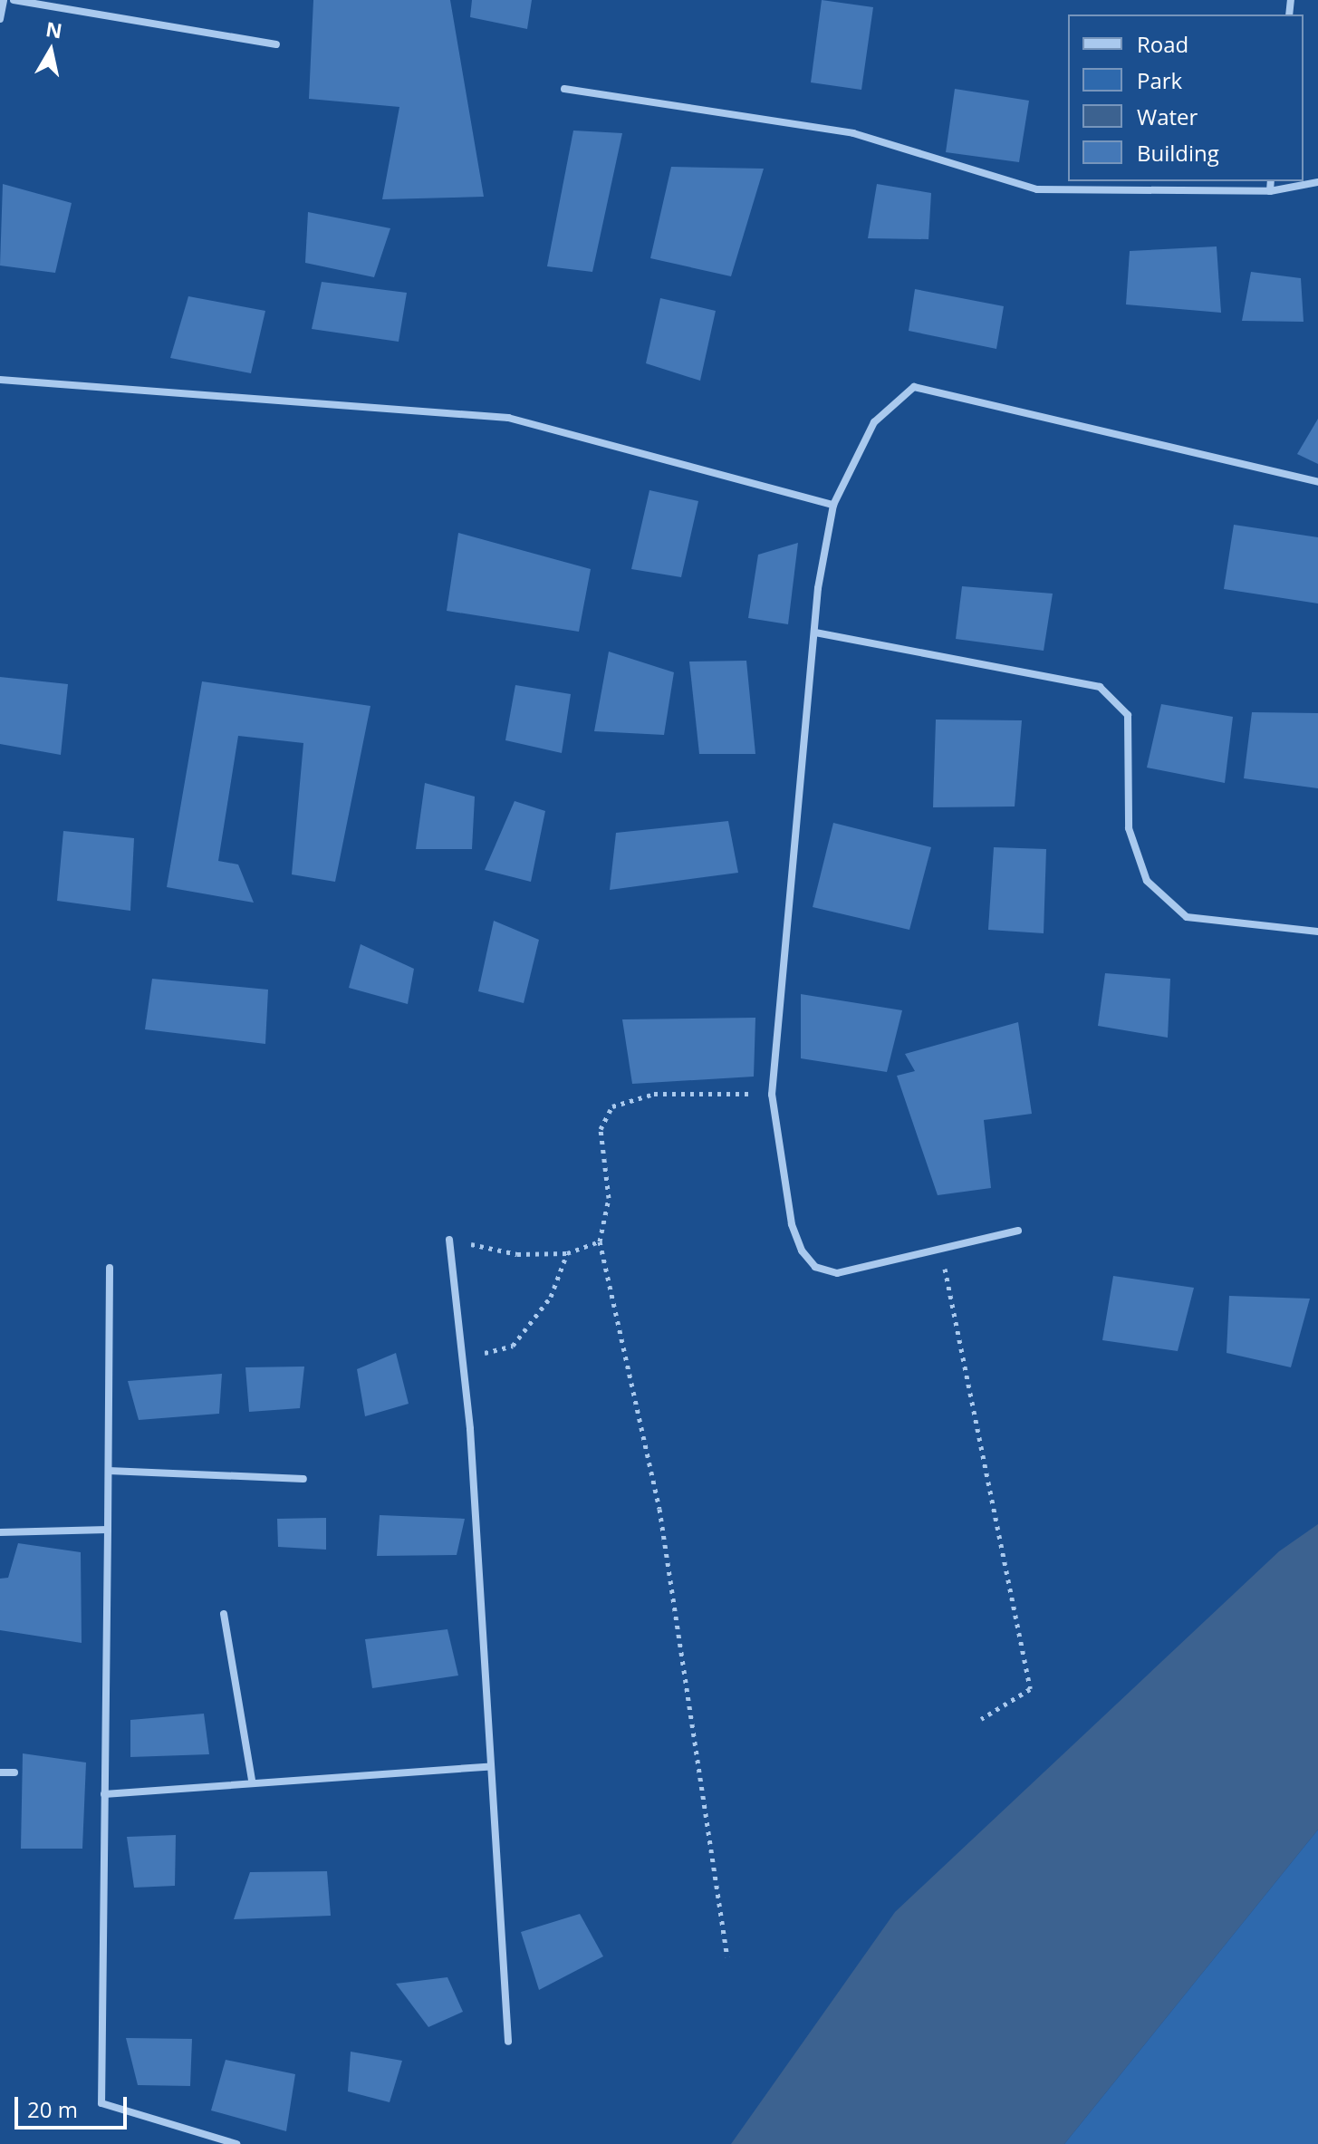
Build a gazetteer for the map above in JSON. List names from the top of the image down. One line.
{"legend":["Road","Park","Water","Building"],"scale_bar":"20 m","north":"top"}
